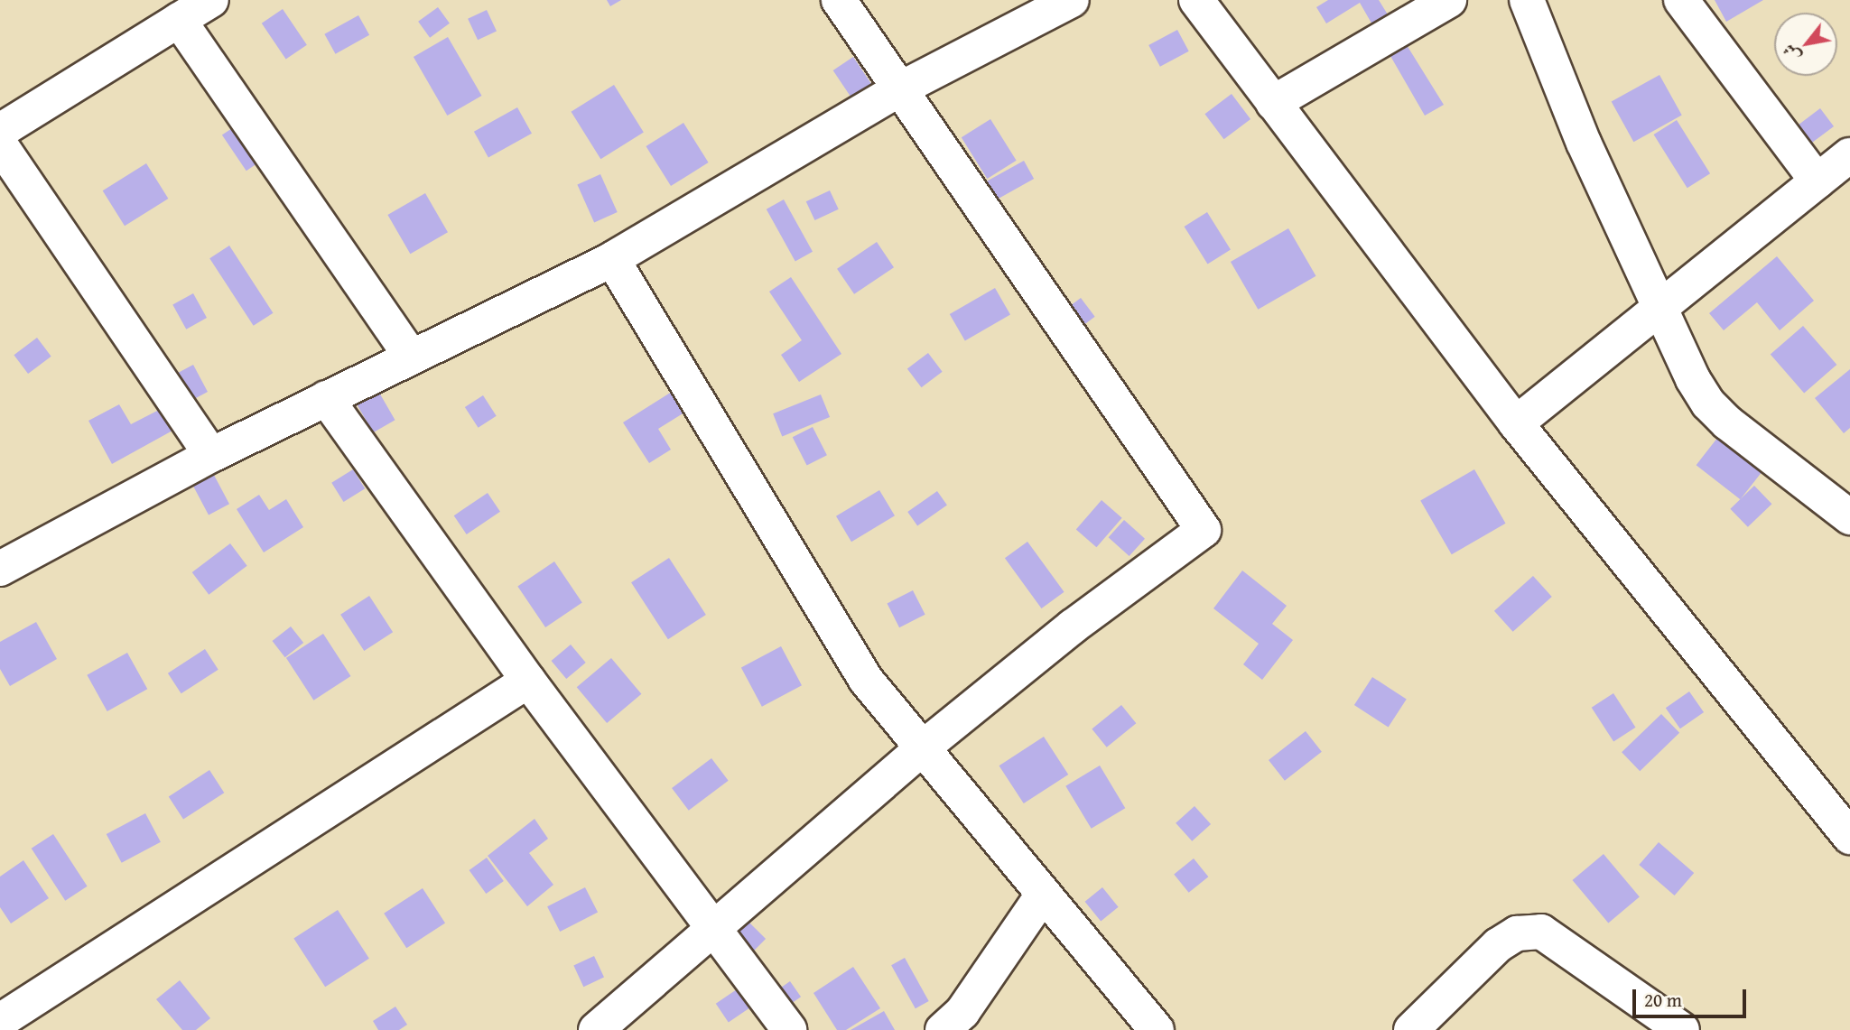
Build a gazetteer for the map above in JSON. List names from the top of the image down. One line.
{"scale_bar":"20 m","north":"bottom left"}
